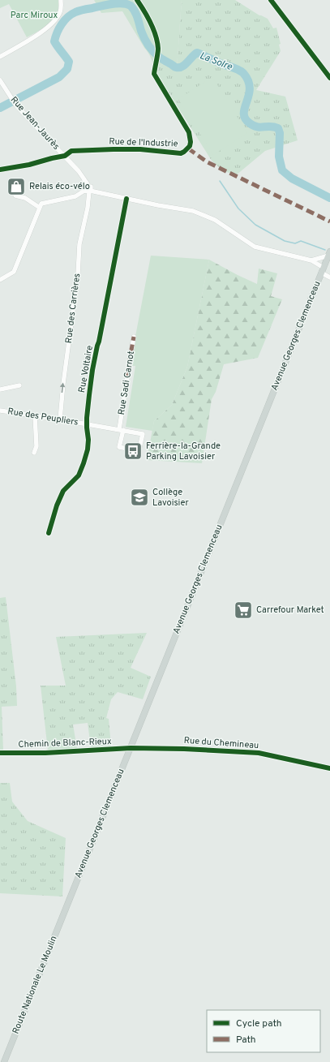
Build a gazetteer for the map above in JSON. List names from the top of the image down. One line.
{"streets":{"main road":["Avenue Georges Clemenceau","Route Nationale Le Moulin"],"street":["Rue Jean-Jaurès","Rue de l'Industrie","Rue des Carrières","Rue Voltaire","Rue Sadi Carnot","Rue des Peupliers","Chemin de Blanc-Rieux","Rue du Chemineau"]},"crossings":[["Rue Jean-Jaurès","Rue de l'Industrie"],["Rue Jean-Jaurès","Rue des Carrières"],["Rue des Carrières","Rue des Peupliers"],["Avenue Georges Clemenceau","Chemin de Blanc-Rieux"],["Avenue Georges Clemenceau","Rue du Chemineau"],["Avenue Georges Clemenceau","Route Nationale Le Moulin"],["Rue Voltaire","Rue des Peupliers"],["Rue Sadi Carnot","Rue des Peupliers"],["Chemin de Blanc-Rieux","Rue du Chemineau"]],"one_way":["Rue des Carrières"],"water":["La Solre"],"parks":["Parc Miroux"],"places":{"shop":["Relais éco-vélo"],"bus stop":["Ferrière-la-Grande Parking Lavoisier"],"school or university":["Collège Lavoisier"],"supermarket":["Carrefour Market"]},"legend":["Cycle path","Path"]}
